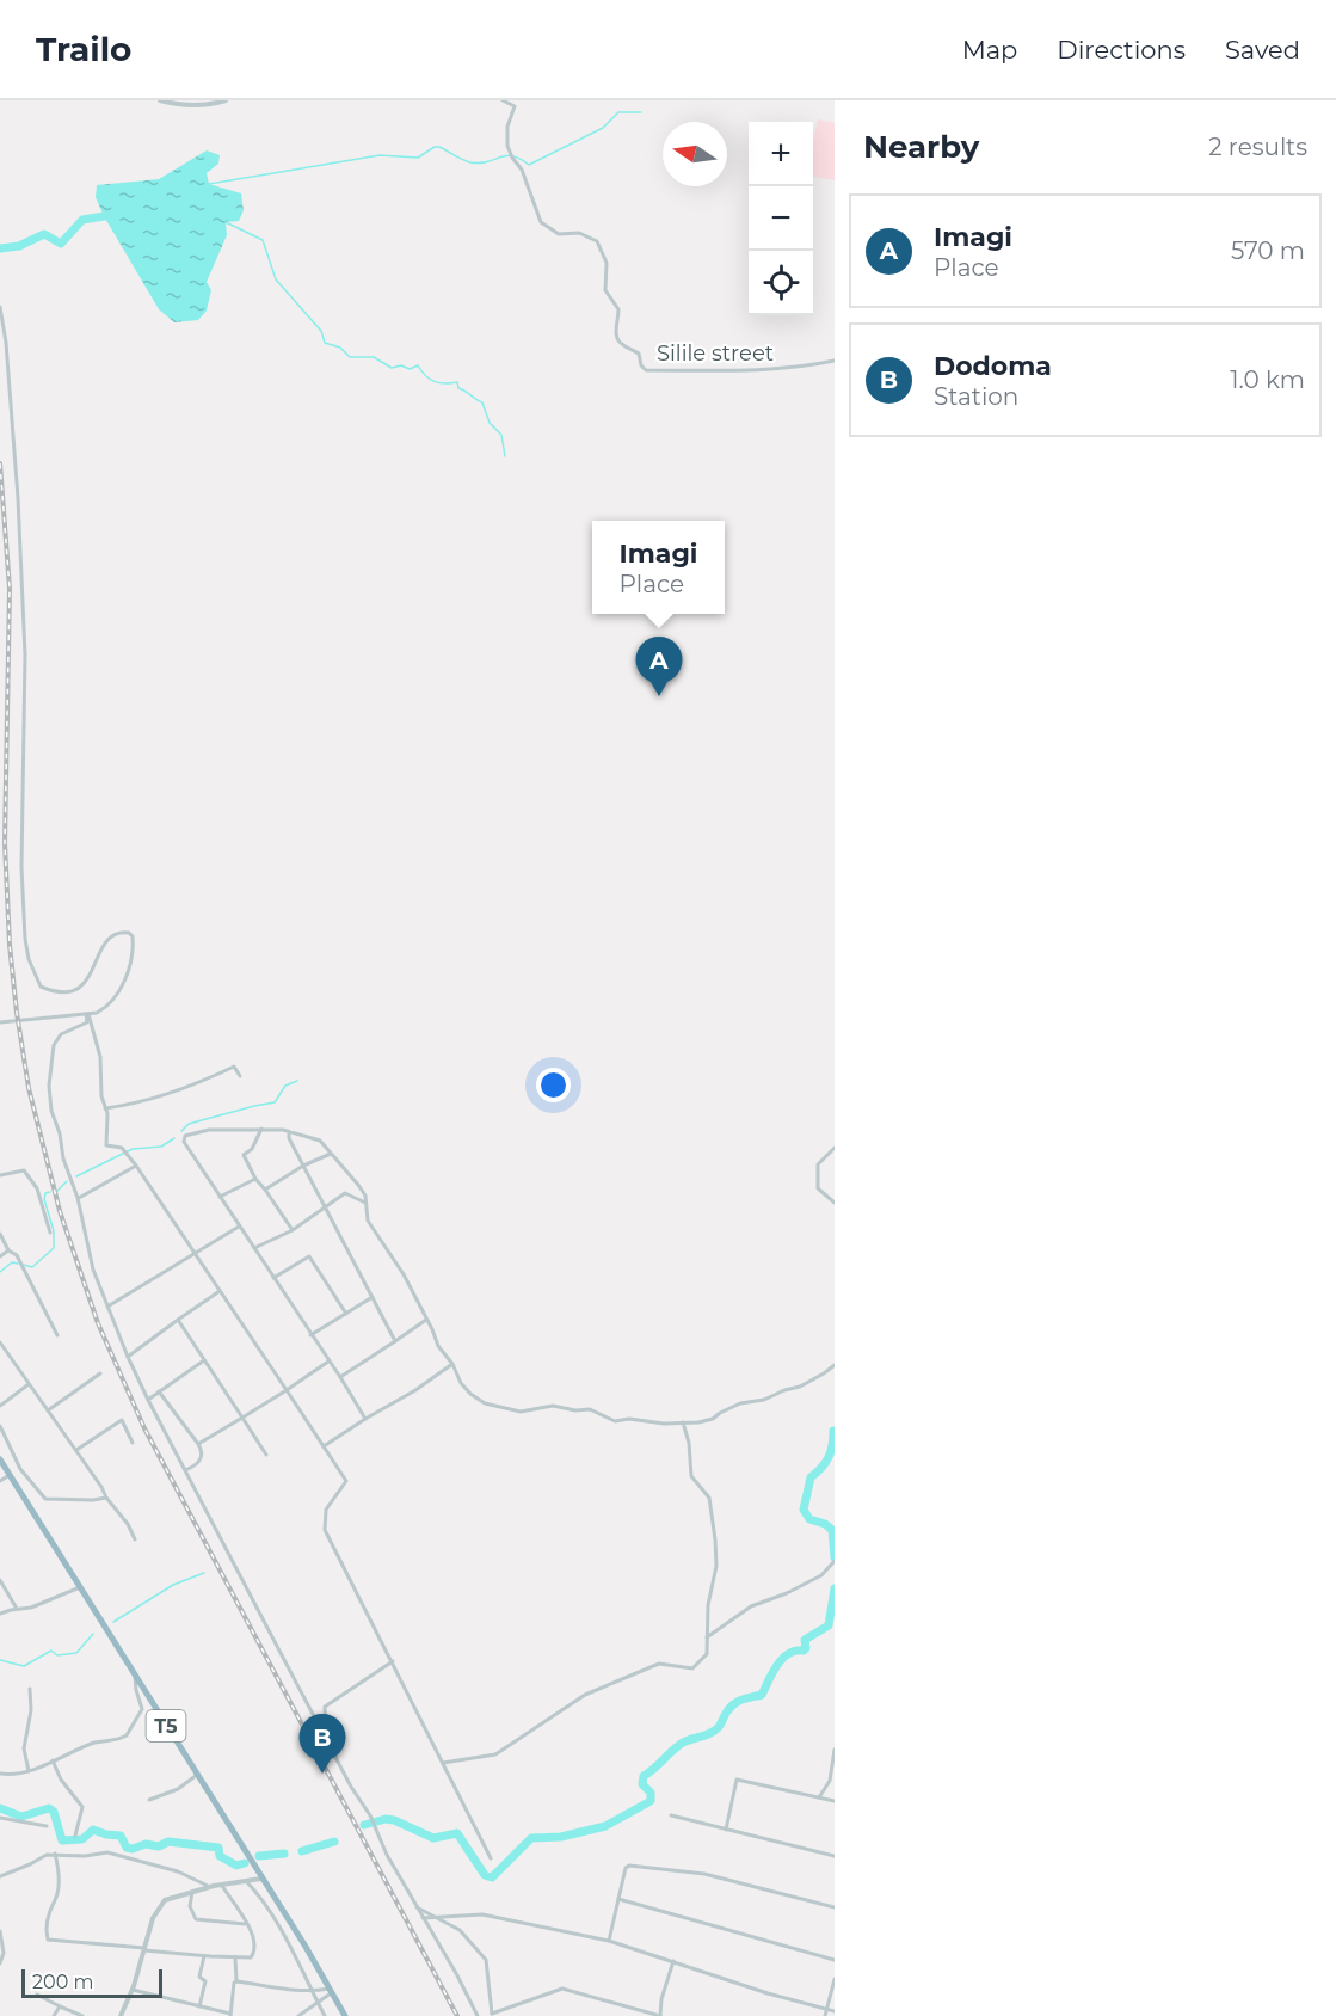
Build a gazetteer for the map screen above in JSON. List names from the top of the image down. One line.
{"streets":{"highway":["T5"],"street":["Silile street"]},"scale_bar":"200 m","north":"left","page":{"header":"Trailo","nav":["Map","Directions","Saved"],"heading":["Nearby","2 results"],"map_buttons":["+","−"],"list":[{"mark":"A","name":"Imagi","note":"Place","value":"570 m"},{"mark":"B","name":"Dodoma","note":"Station","value":"1.0 km"}],"popup":["Imagi","Place"],"pins":["A","B"],"scale":"200 m"}}
